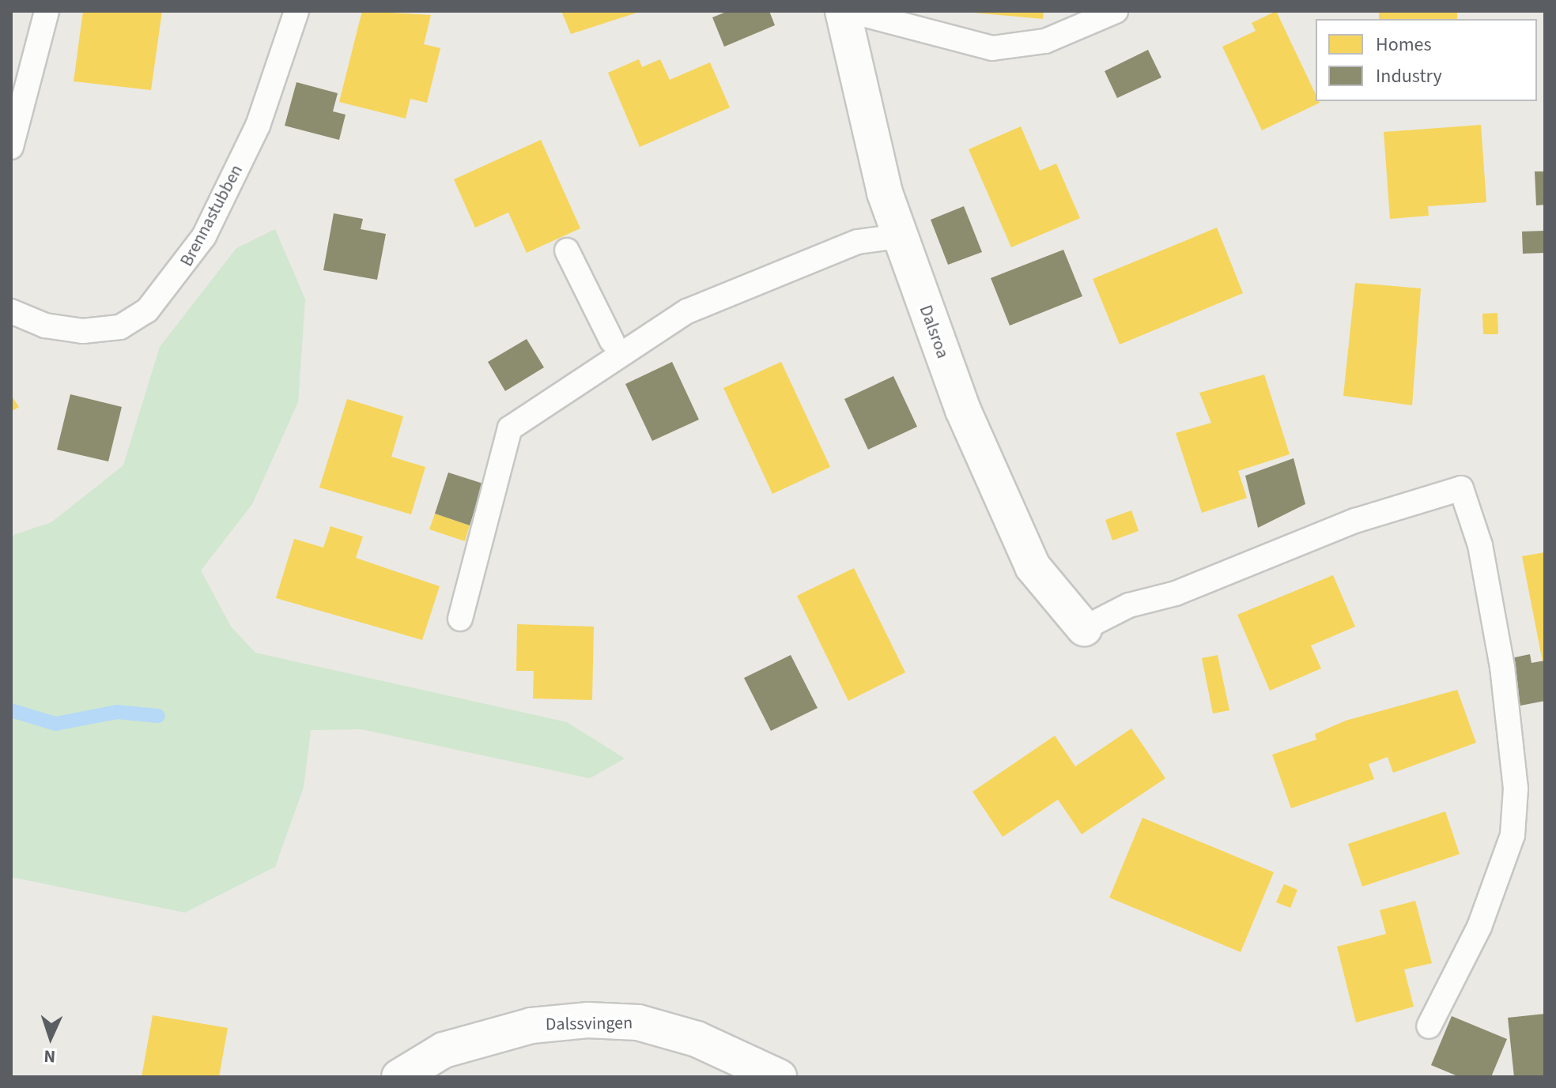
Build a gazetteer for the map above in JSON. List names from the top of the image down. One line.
{"streets":{"street":["Dalsroa","Dalssvingen"],"lane":["Brennastubben"]},"legend":["Homes","Industry"],"north":"bottom"}
